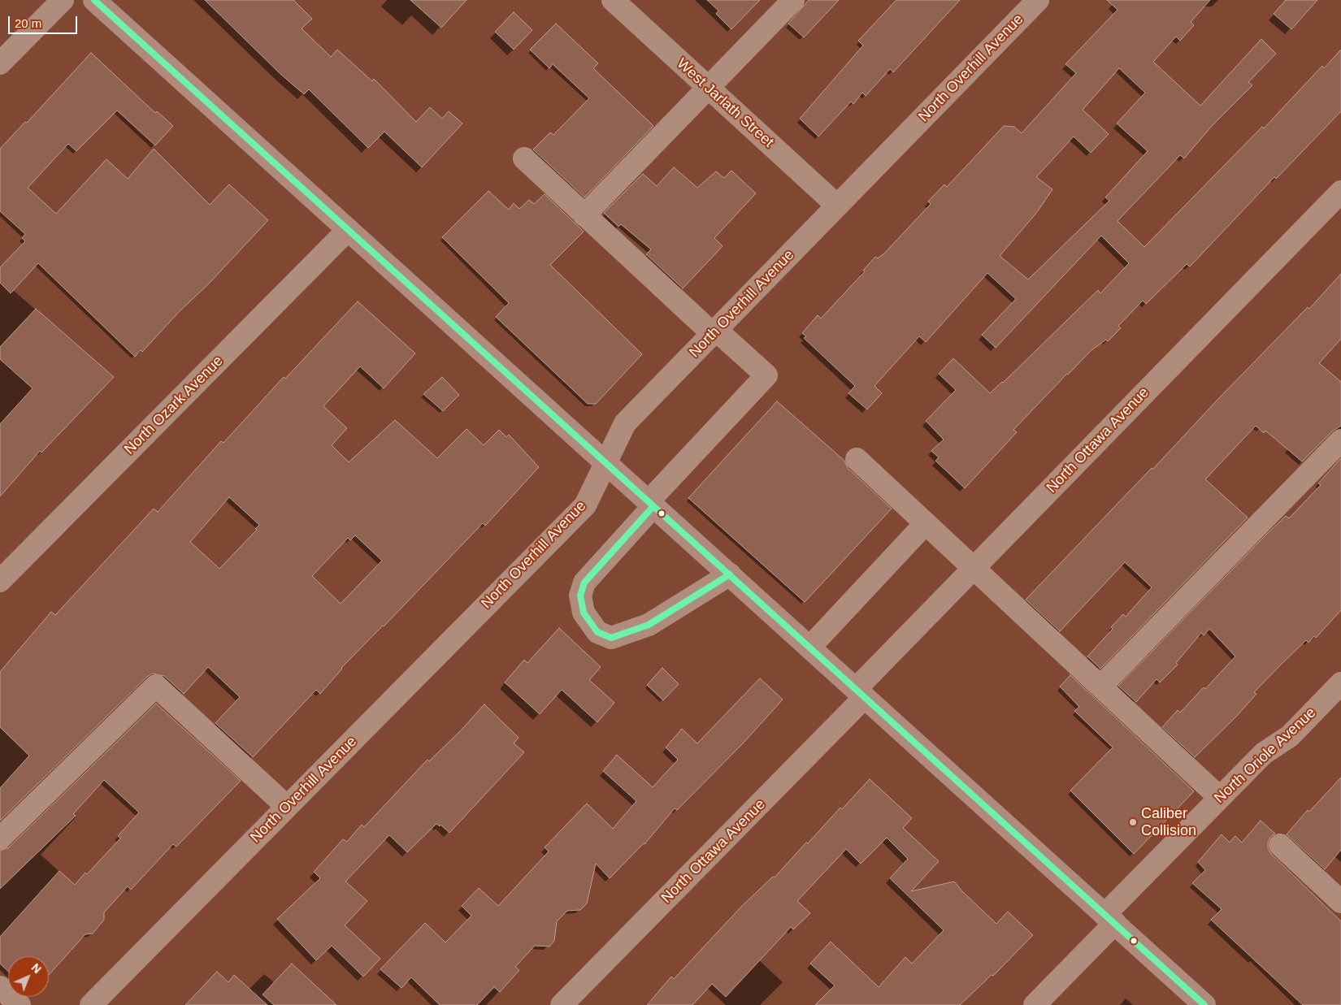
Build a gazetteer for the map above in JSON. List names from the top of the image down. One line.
{"streets":{"street":["North Overhill Avenue","West Jarlath Street","North Ozark Avenue","North Ottawa Avenue","North Oriole Avenue"]},"crossings":[["North Overhill Avenue","West Jarlath Street"]],"places":["Caliber Collision"],"scale_bar":"20 m","north":"top right"}
